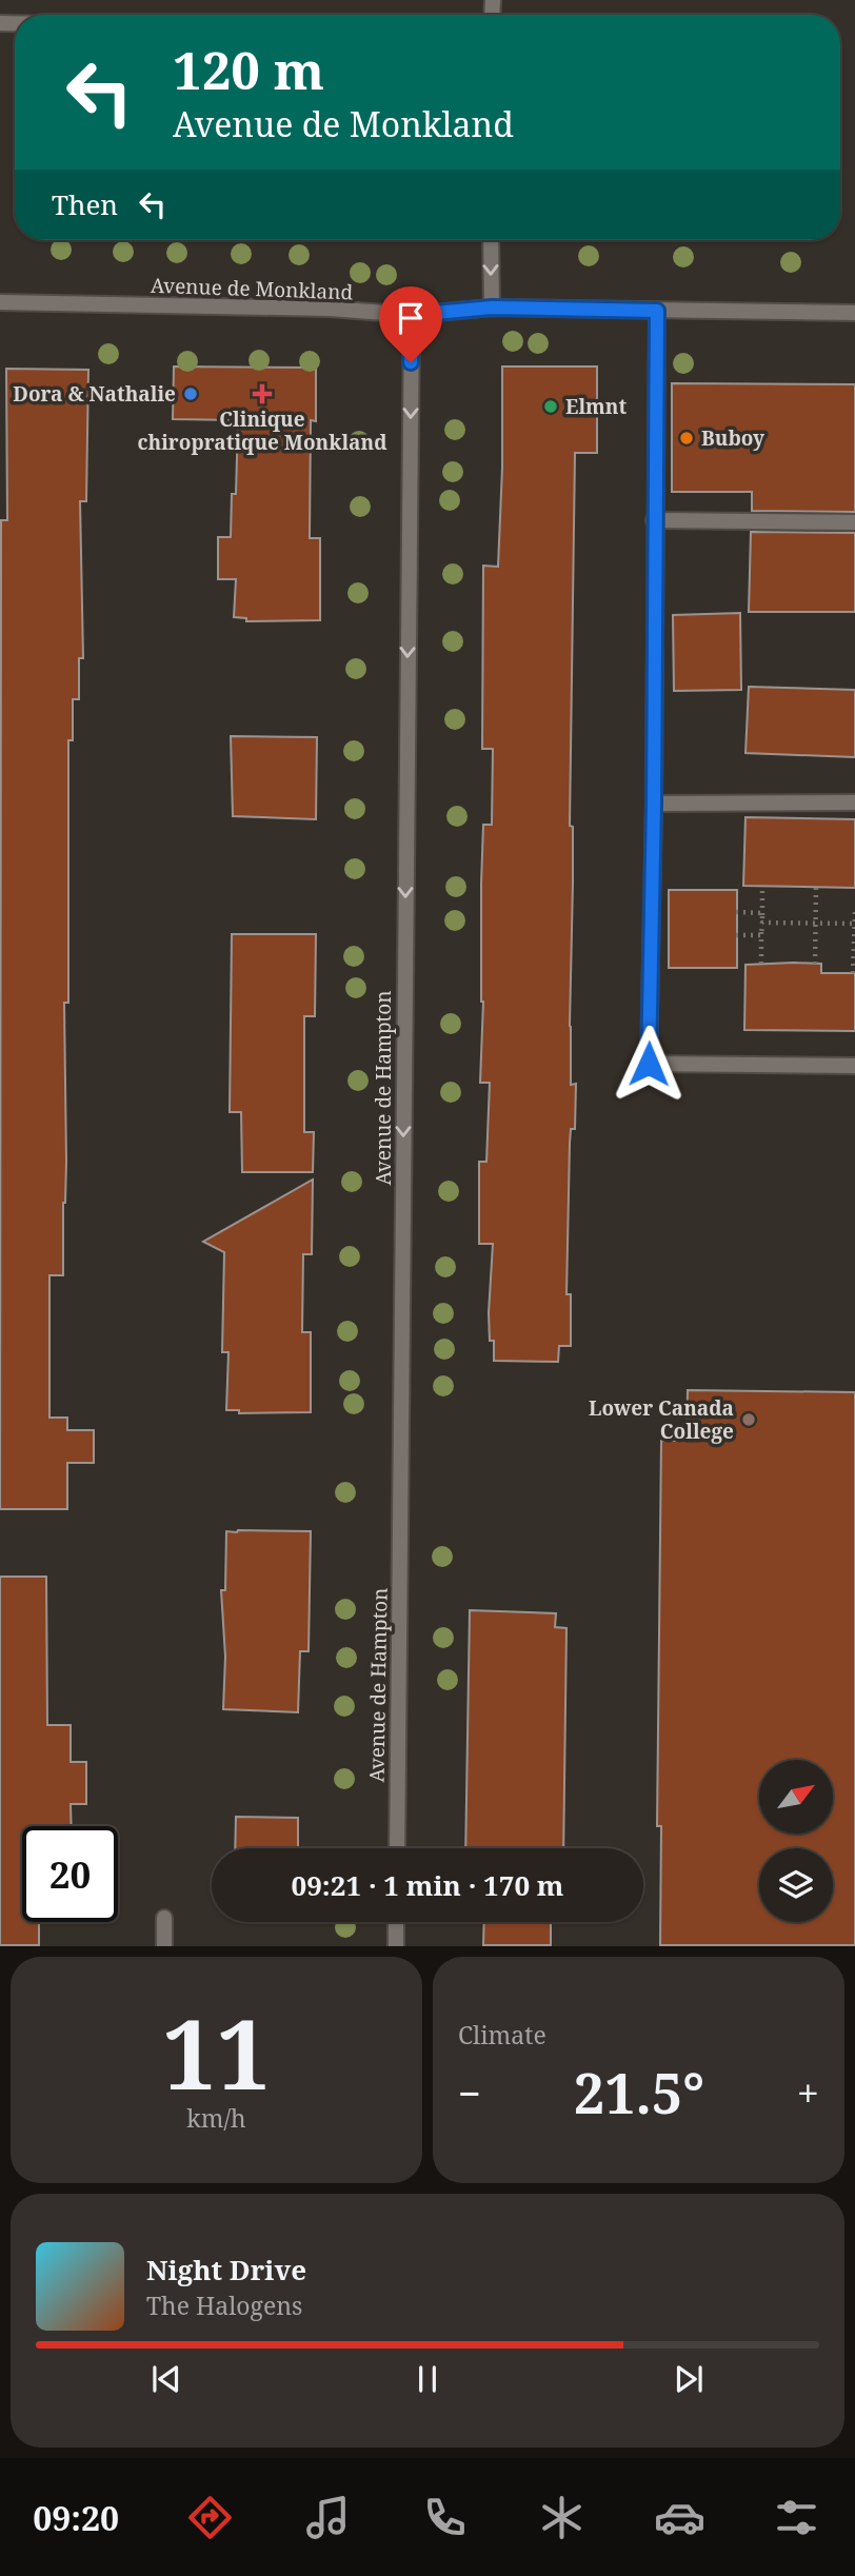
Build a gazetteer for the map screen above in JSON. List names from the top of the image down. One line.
{"streets":{"street":["Avenue de Monkland","Avenue de Hampton"]},"crossings":[["Avenue de Monkland","Avenue de Hampton"]],"one_way":["Avenue de Hampton"],"places":{"other":["Dora & Nathalie","Elmnt","Buboy","Lower Canada College"],"health":["Clinique chiropratique Monkland"]},"north":"top right","page":{"turn":["120 m","Avenue de Monkland"],"then":"Then","limit":"20","trip":"09:21 · 1 min · 170 m","tile":[["11","km/h"],"Climate"],"heat":["−","21.5°","+"],"song":["Night Drive","The Halogens"],"tabs":"09:20"}}
